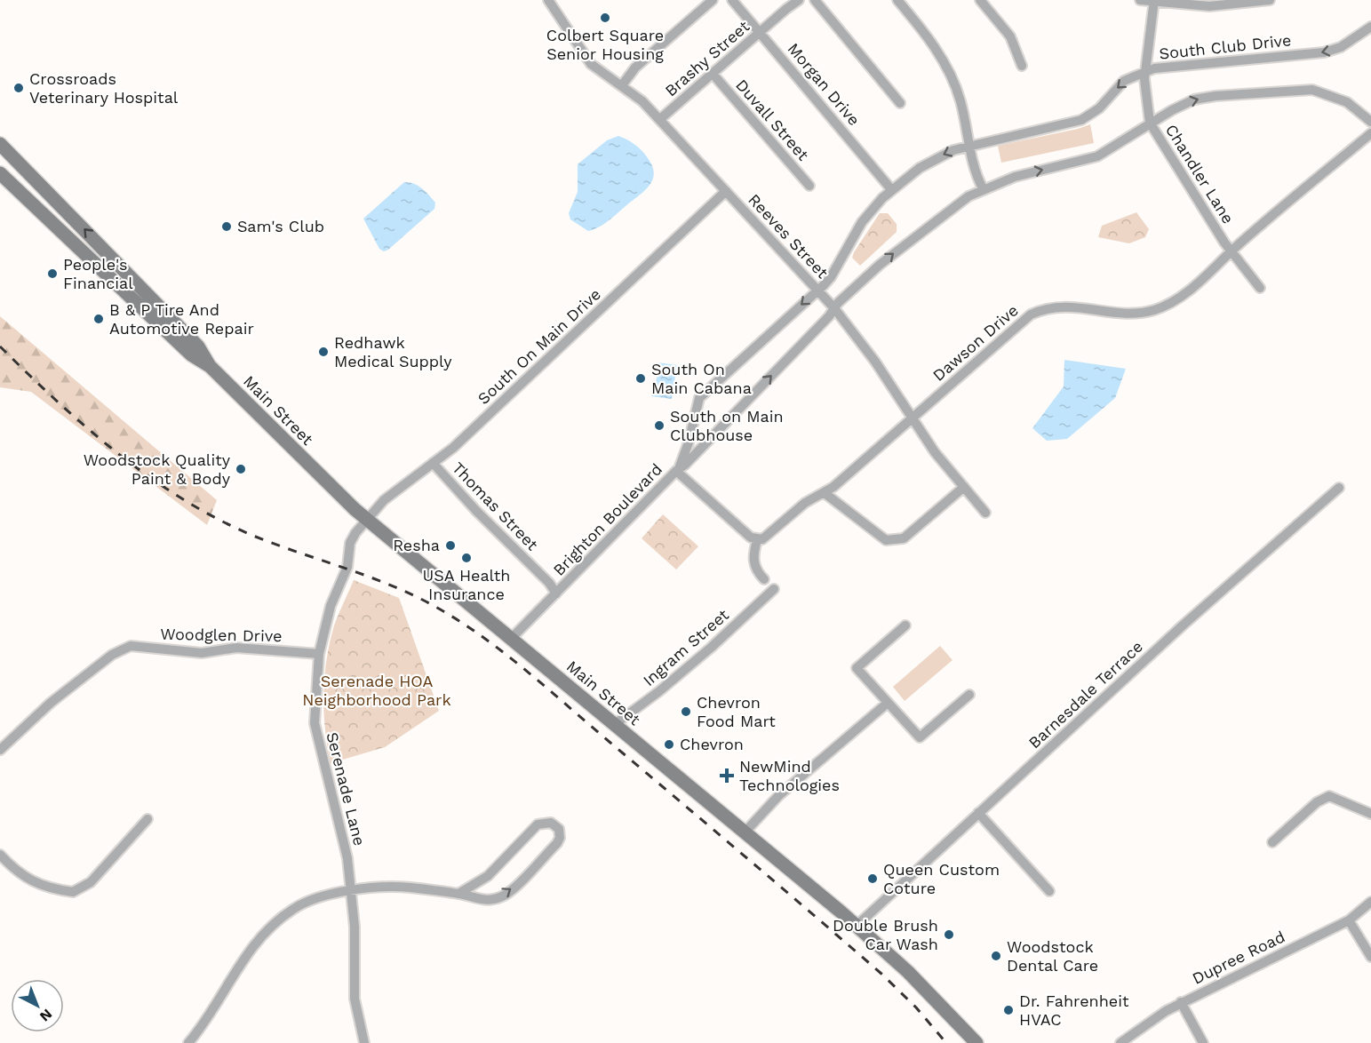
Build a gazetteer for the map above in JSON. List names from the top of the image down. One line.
{"streets":{"main road":["Main Street"],"street":["South Club Drive","Brashy Street","Morgan Drive","Duvall Street","Chandler Lane","Reeves Street","Dawson Drive","South On Main Drive","Thomas Street","Brighton Boulevard","Woodglen Drive","Ingram Street","Barnesdale Terrace","Serenade Lane","Dupree Road"]},"crossings":[["South Club Drive","Morgan Drive"],["South Club Drive","Chandler Lane"],["South Club Drive","Reeves Street"],["South Club Drive","Brighton Boulevard"],["Brashy Street","Morgan Drive"],["Brashy Street","Duvall Street"],["Brashy Street","Reeves Street"],["Chandler Lane","Dawson Drive"],["Chandler Lane","Brighton Boulevard"],["Reeves Street","Dawson Drive"],["Reeves Street","South On Main Drive"],["Reeves Street","Brighton Boulevard"],["South On Main Drive","Main Street"],["South On Main Drive","Thomas Street"],["South On Main Drive","Serenade Lane"],["Main Street","Brighton Boulevard"],["Main Street","Ingram Street"],["Main Street","Barnesdale Terrace"],["Main Street","Serenade Lane"],["Thomas Street","Brighton Boulevard"],["Woodglen Drive","Serenade Lane"]],"one_way":["South Club Drive","Brighton Boulevard"],"parks":["Serenade HOA Neighborhood Park"],"places":{"other":["Colbert Square Senior Housing","Crossroads Veterinary Hospital","Sam's Club","People's Financial","B & P Tire And Automotive Repair","Redhawk Medical Supply","South On Main Cabana","South on Main Clubhouse","Woodstock Quality Paint & Body","Resha","USA Health Insurance","Chevron Food Mart","Chevron","Queen Custom Coture","Double Brush Car Wash","Woodstock Dental Care","Dr. Fahrenheit HVAC"],"health":["NewMind Technologies"]},"north":"bottom right"}
